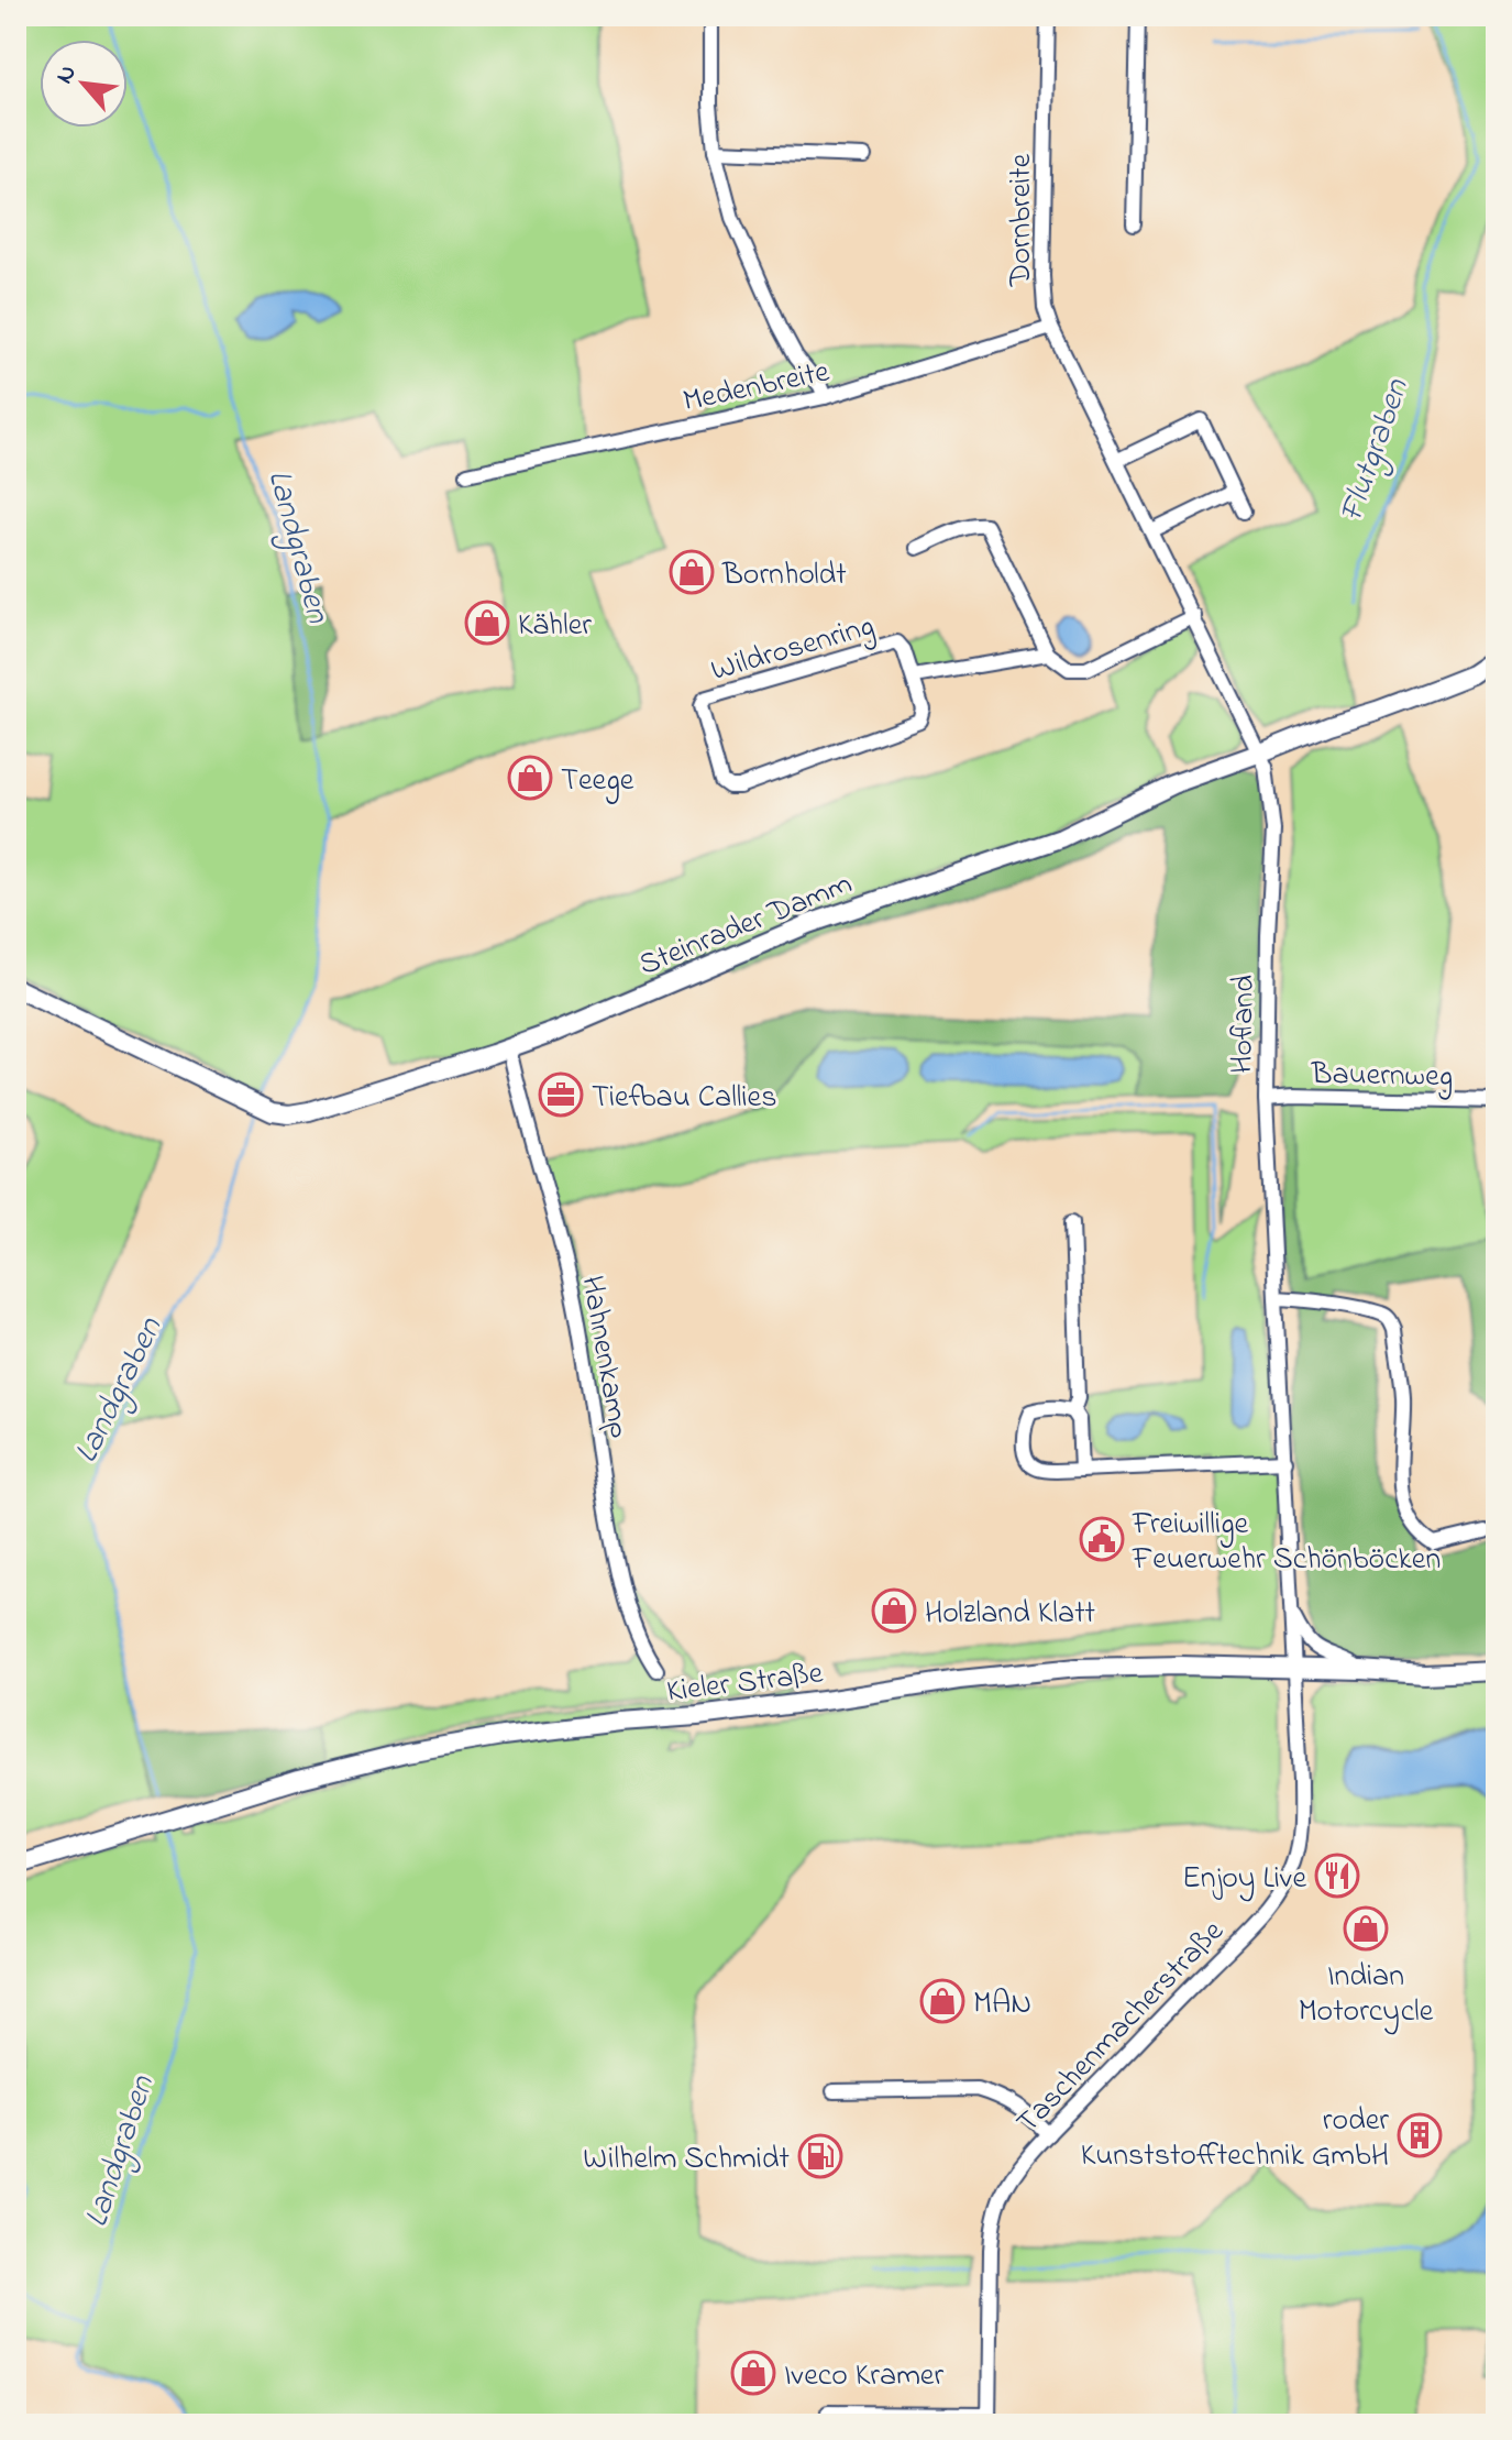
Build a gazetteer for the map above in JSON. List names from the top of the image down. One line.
{"streets":{"main road":["Steinrader Damm","Kieler Straße"],"street":["Dornbreite","Medenbreite","Wildrosenring","Hofland","Bauernweg","Hahnenkamp","Taschenmacherstraße"]},"crossings":[["Dornbreite","Medenbreite"],["Dornbreite","Steinrader Damm"],["Dornbreite","Hofland"],["Steinrader Damm","Hofland"],["Steinrader Damm","Hahnenkamp"],["Hofland","Bauernweg"],["Hofland","Kieler Straße"],["Hofland","Taschenmacherstraße"],["Kieler Straße","Taschenmacherstraße"]],"water":["Flutgraben","Landgraben"],"places":{"shop":["Bornholdt","Kähler","Teege","Holzland Klatt","Indian Motorcycle","MAN","Iveco Kramer"],"office":["Tiefbau Callies"],"public building":["Freiwillige Feuerwehr Schönböcken"],"restaurant":["Enjoy Live"],"building":["roder Kunststofftechnik GmbH"],"fuel station":["Wilhelm Schmidt"]},"north":"top left"}
